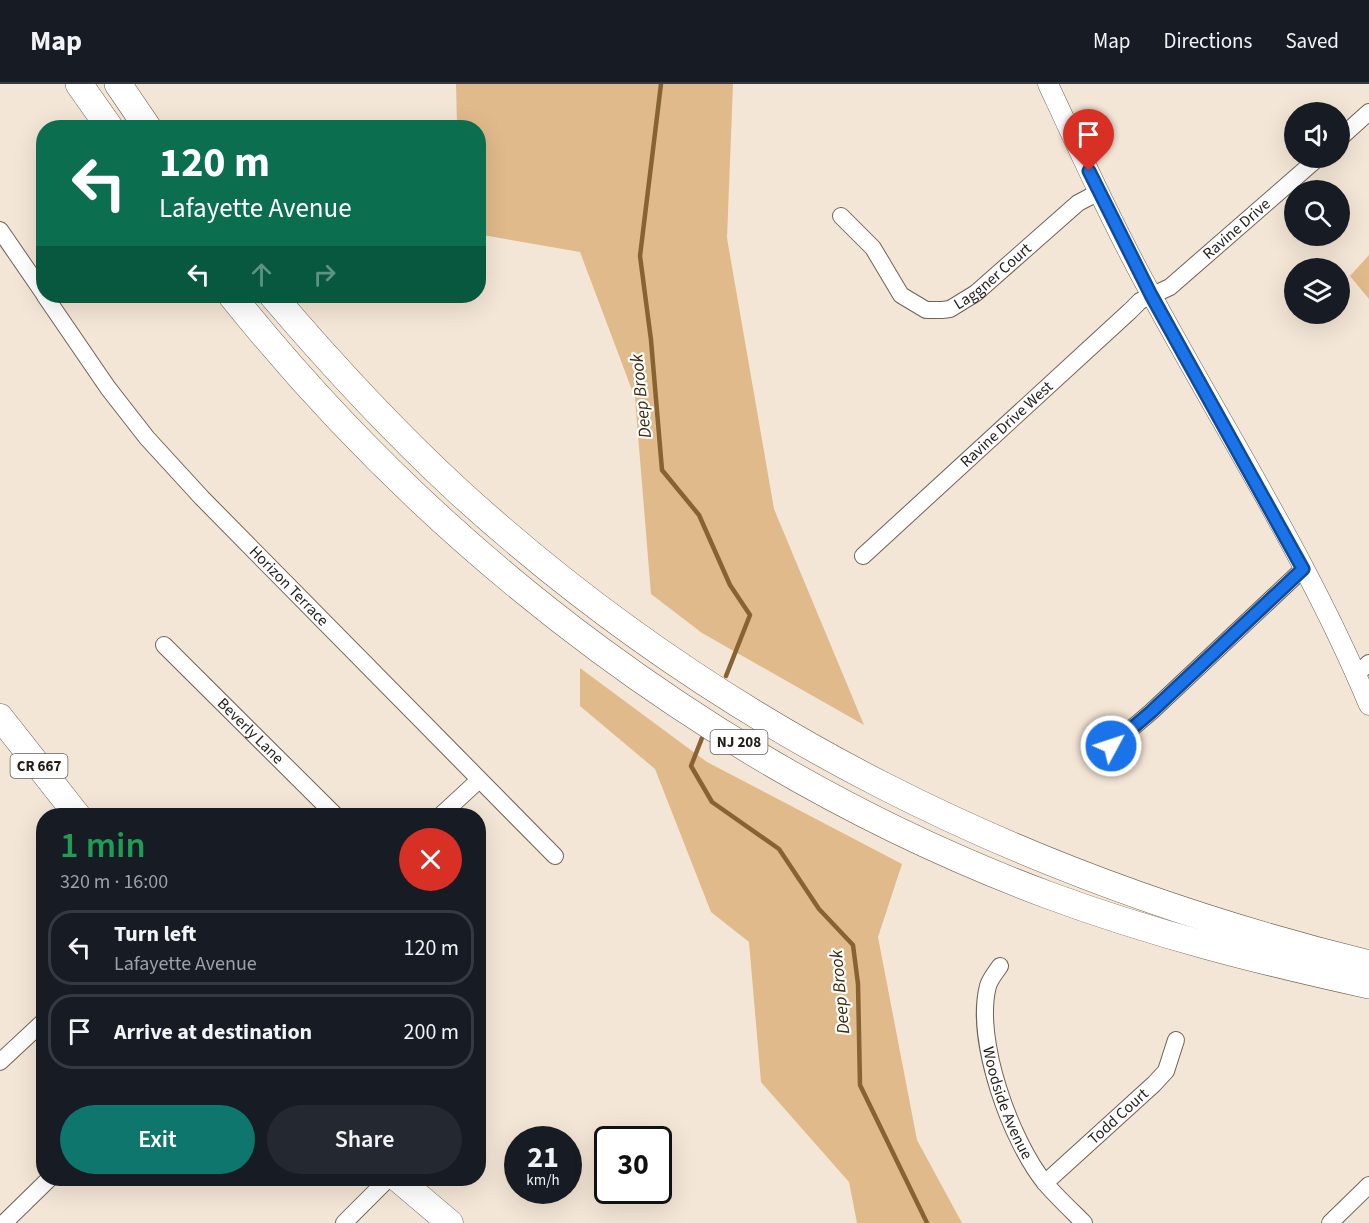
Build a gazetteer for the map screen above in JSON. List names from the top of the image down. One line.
{"streets":{"highway":["NJ 208"],"main road":["CR 667"],"street":["Ravine Drive","Laggner Court","Ravine Drive West","Horizon Terrace","Beverly Lane","Woodside Avenue","Todd Court"]},"crossings":[["Ravine Drive","Ravine Drive West"],["Woodside Avenue","Todd Court"]],"water":["Deep Brook"],"page":{"header":"Map","nav":["Map","Directions","Saved"],"turn":["120 m","Lafayette Avenue"],"heading":["1 min","320 m · 16:00"],"list":[{"name":"Turn left","note":"Lafayette Avenue","value":"120 m"},{"name":"Arrive at destination","value":"200 m"}],"buttons":["Exit","Share"],"speed":"21 km/h","limit":"30"}}
